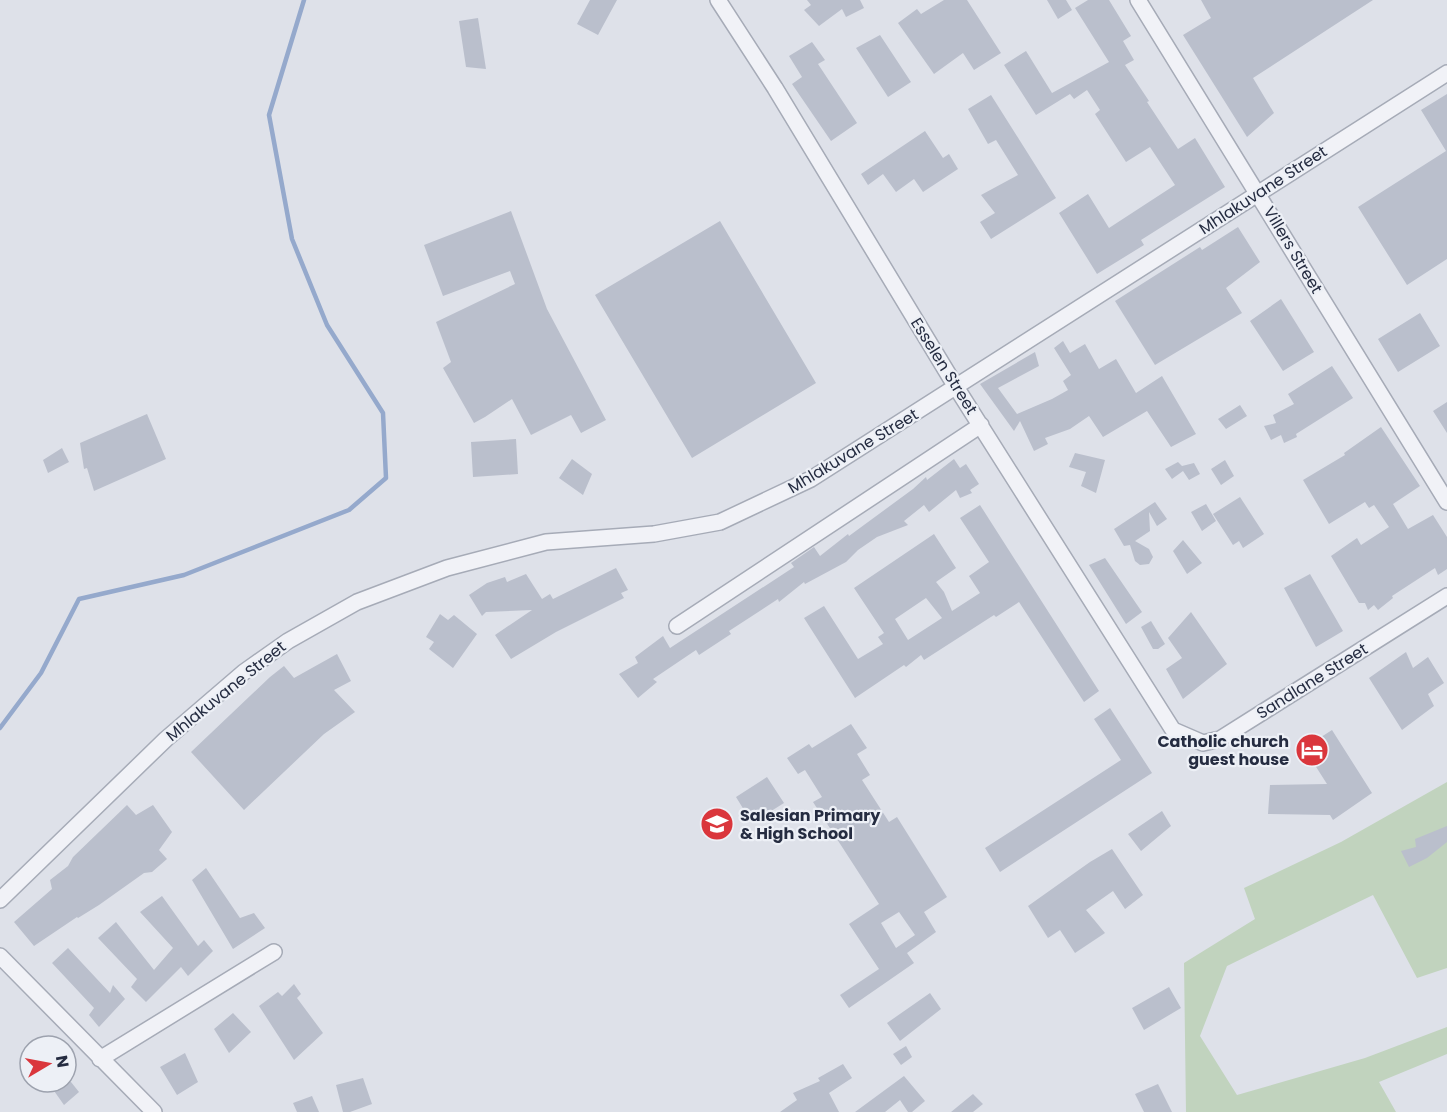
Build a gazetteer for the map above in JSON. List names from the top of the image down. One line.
{"streets":{"street":["Mhlakuvane Street","Villers Street","Esselen Street","Sandlane Street"]},"crossings":[["Mhlakuvane Street","Villers Street"],["Mhlakuvane Street","Esselen Street"],["Esselen Street","Sandlane Street"]],"places":{"hotel":["Catholic church guest house"],"school or university":["Salesian Primary & High School"]},"north":"right"}
